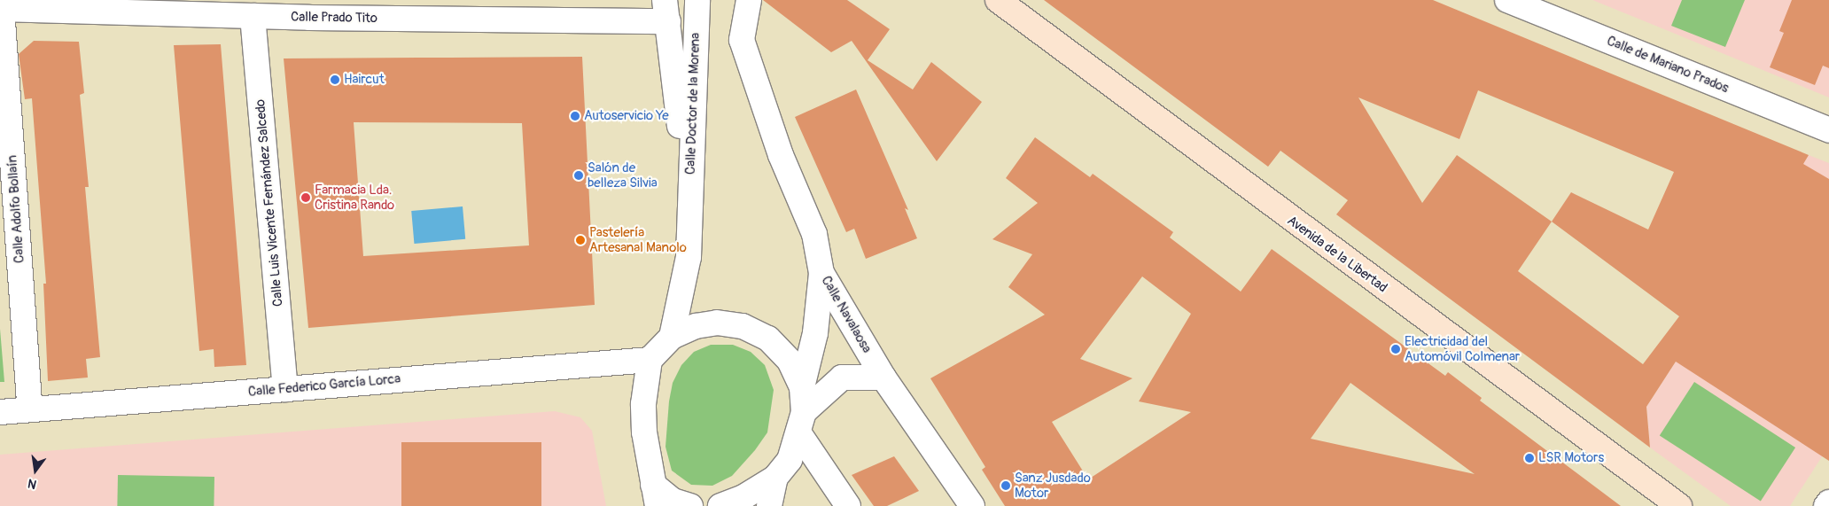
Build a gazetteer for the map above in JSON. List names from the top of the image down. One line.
{"streets":{"street":["Calle Prado Tito","Calle de Mariano Prados","Calle Doctor de la Morena","Calle Luis Vicente Fernández Salcedo","Calle Adolfo Bollaín","Avenida de la Libertad","Calle Navalaosa","Calle Federico García Lorca"]},"crossings":[["Calle Prado Tito","Calle Doctor de la Morena"],["Calle Prado Tito","Calle Luis Vicente Fernández Salcedo"],["Calle Prado Tito","Calle Adolfo Bollaín"],["Calle Luis Vicente Fernández Salcedo","Calle Federico García Lorca"],["Calle Adolfo Bollaín","Calle Federico García Lorca"]],"places":["Haircut","Autoservicio Ye","Salón de belleza Silvia","Farmacia Lda. Cristina Rando","Pastelería Artesanal Manolo","Electricidad del Automóvil Colmenar","LSR Motors","Sanz Jusdado Motor"],"north":"bottom"}
